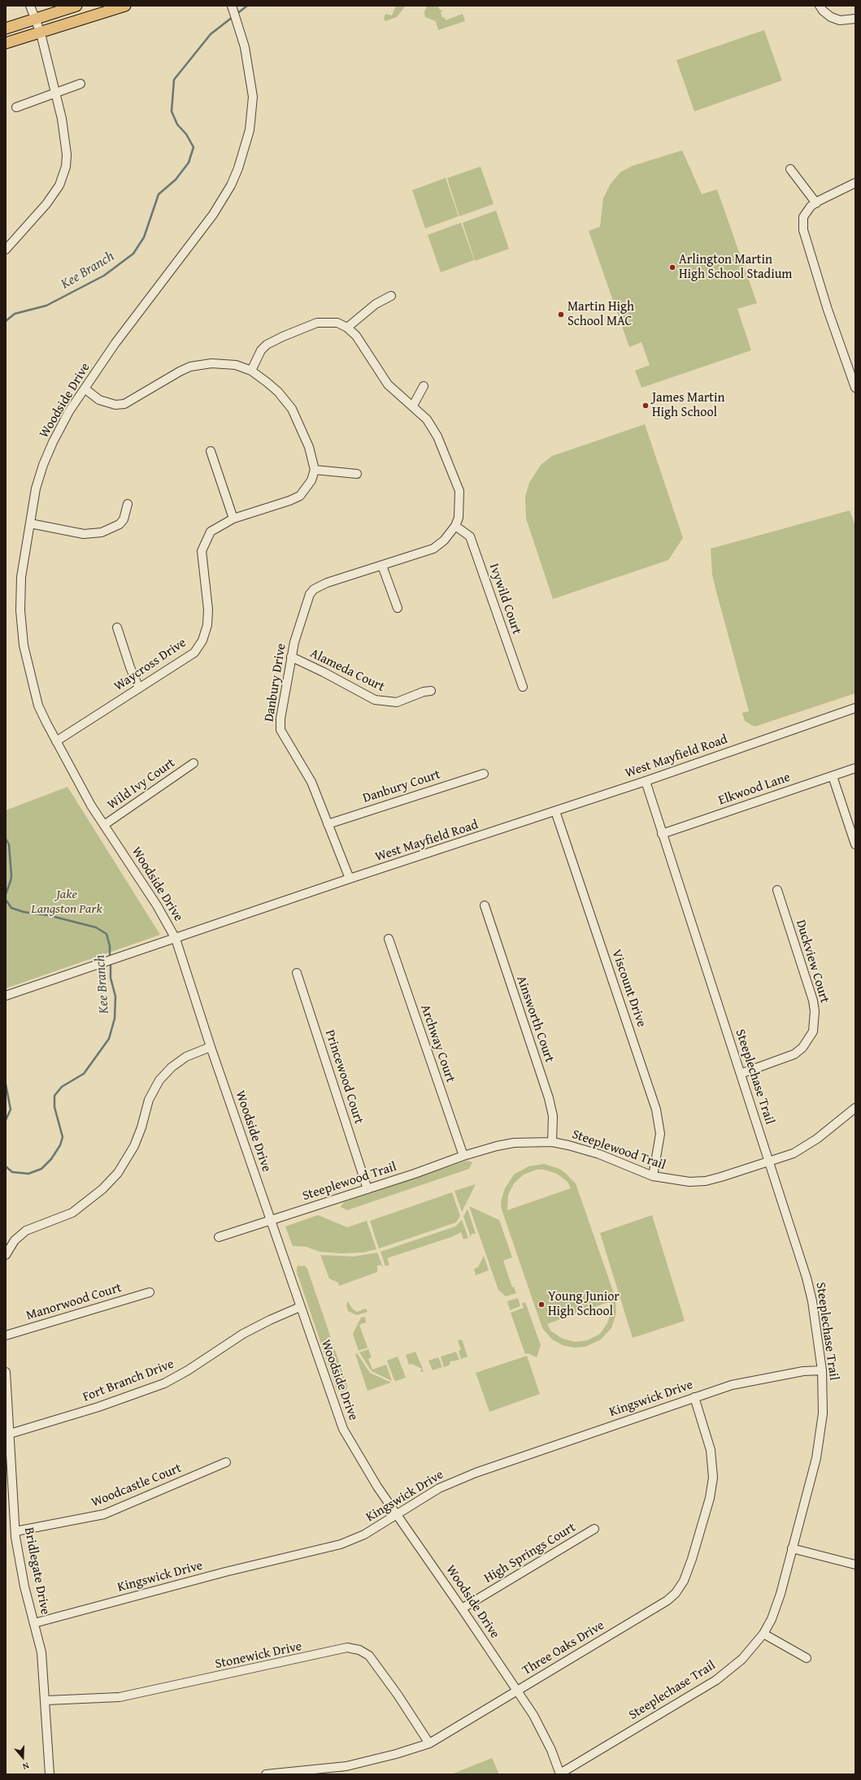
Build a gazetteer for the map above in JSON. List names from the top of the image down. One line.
{"streets":{"street":["Woodside Drive","Ivywild Court","Waycross Drive","Alameda Court","Danbury Drive","West Mayfield Road","Wild Ivy Court","Danbury Court","Elkwood Lane","Duckview Court","Viscount Drive","Ainsworth Court","Archway Court","Princewood Court","Steeplechase Trail","Steeplewood Trail","Manorwood Court","Fort Branch Drive","Kingswick Drive","Woodcastle Court","High Springs Court","Bridlegate Drive","Three Oaks Drive","Stonewick Drive"]},"crossings":[["Woodside Drive","Waycross Drive"],["Woodside Drive","West Mayfield Road"],["Woodside Drive","Wild Ivy Court"],["Woodside Drive","Steeplechase Trail"],["Woodside Drive","Steeplewood Trail"],["Woodside Drive","Fort Branch Drive"],["Woodside Drive","Kingswick Drive"],["Woodside Drive","High Springs Court"],["Woodside Drive","Three Oaks Drive"],["Ivywild Court","Danbury Drive"],["Alameda Court","Danbury Drive"],["Danbury Drive","West Mayfield Road"],["Danbury Drive","Danbury Court"],["West Mayfield Road","Viscount Drive"],["West Mayfield Road","Steeplechase Trail"],["Elkwood Lane","Steeplechase Trail"],["Duckview Court","Steeplechase Trail"],["Viscount Drive","Steeplewood Trail"],["Ainsworth Court","Steeplewood Trail"],["Archway Court","Steeplewood Trail"],["Princewood Court","Steeplewood Trail"],["Steeplechase Trail","Steeplewood Trail"],["Steeplechase Trail","Kingswick Drive"],["Fort Branch Drive","Bridlegate Drive"],["Kingswick Drive","Bridlegate Drive"],["Kingswick Drive","Three Oaks Drive"],["Woodcastle Court","Bridlegate Drive"],["Bridlegate Drive","Stonewick Drive"],["Three Oaks Drive","Stonewick Drive"]],"water":["Kee Branch"],"parks":["Jake Langston Park"],"places":["Arlington Martin High School Stadium","Martin High School MAC","James Martin High School","Young Junior High School"],"north":"bottom"}
